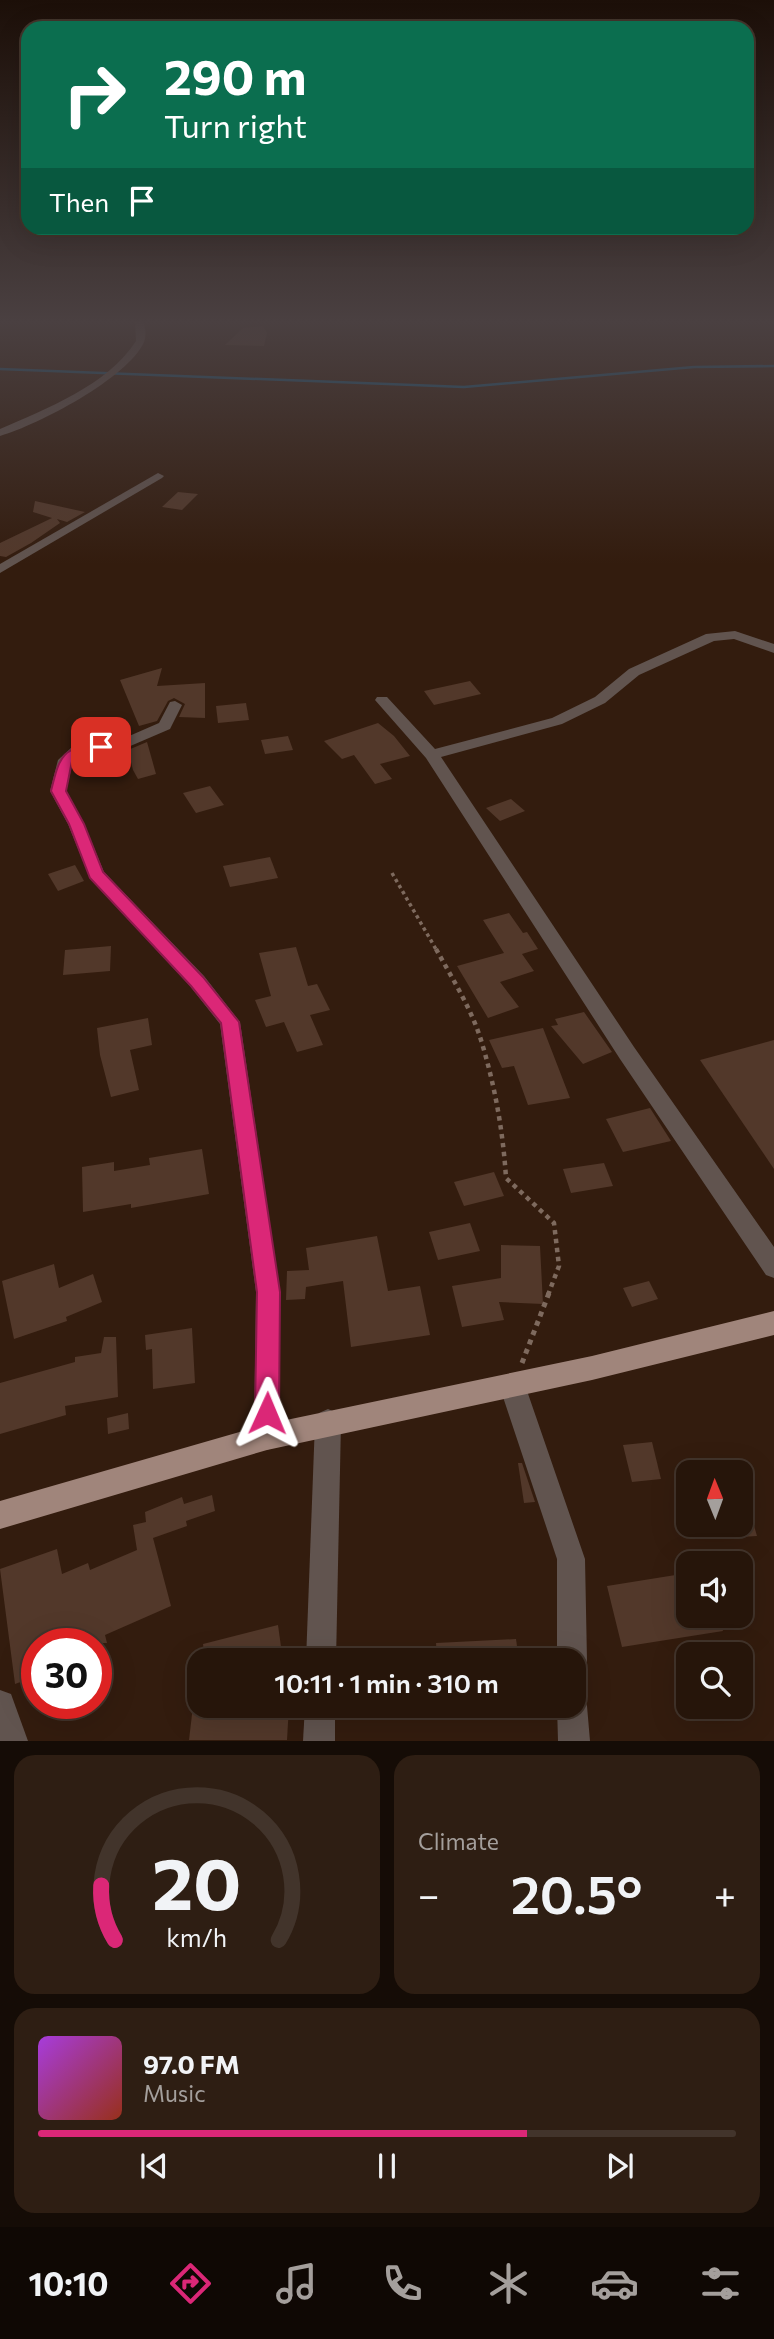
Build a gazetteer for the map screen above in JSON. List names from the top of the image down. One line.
{"north":"top","page":{"turn":["290 m","Turn right"],"then":"Then","limit":"30","trip":"10:11 · 1 min · 310 m","tile":"Climate","heat":["−","20.5°","+"],"song":["97.0 FM","Music"],"tabs":"10:10","gauge":["20","km/h"]}}
